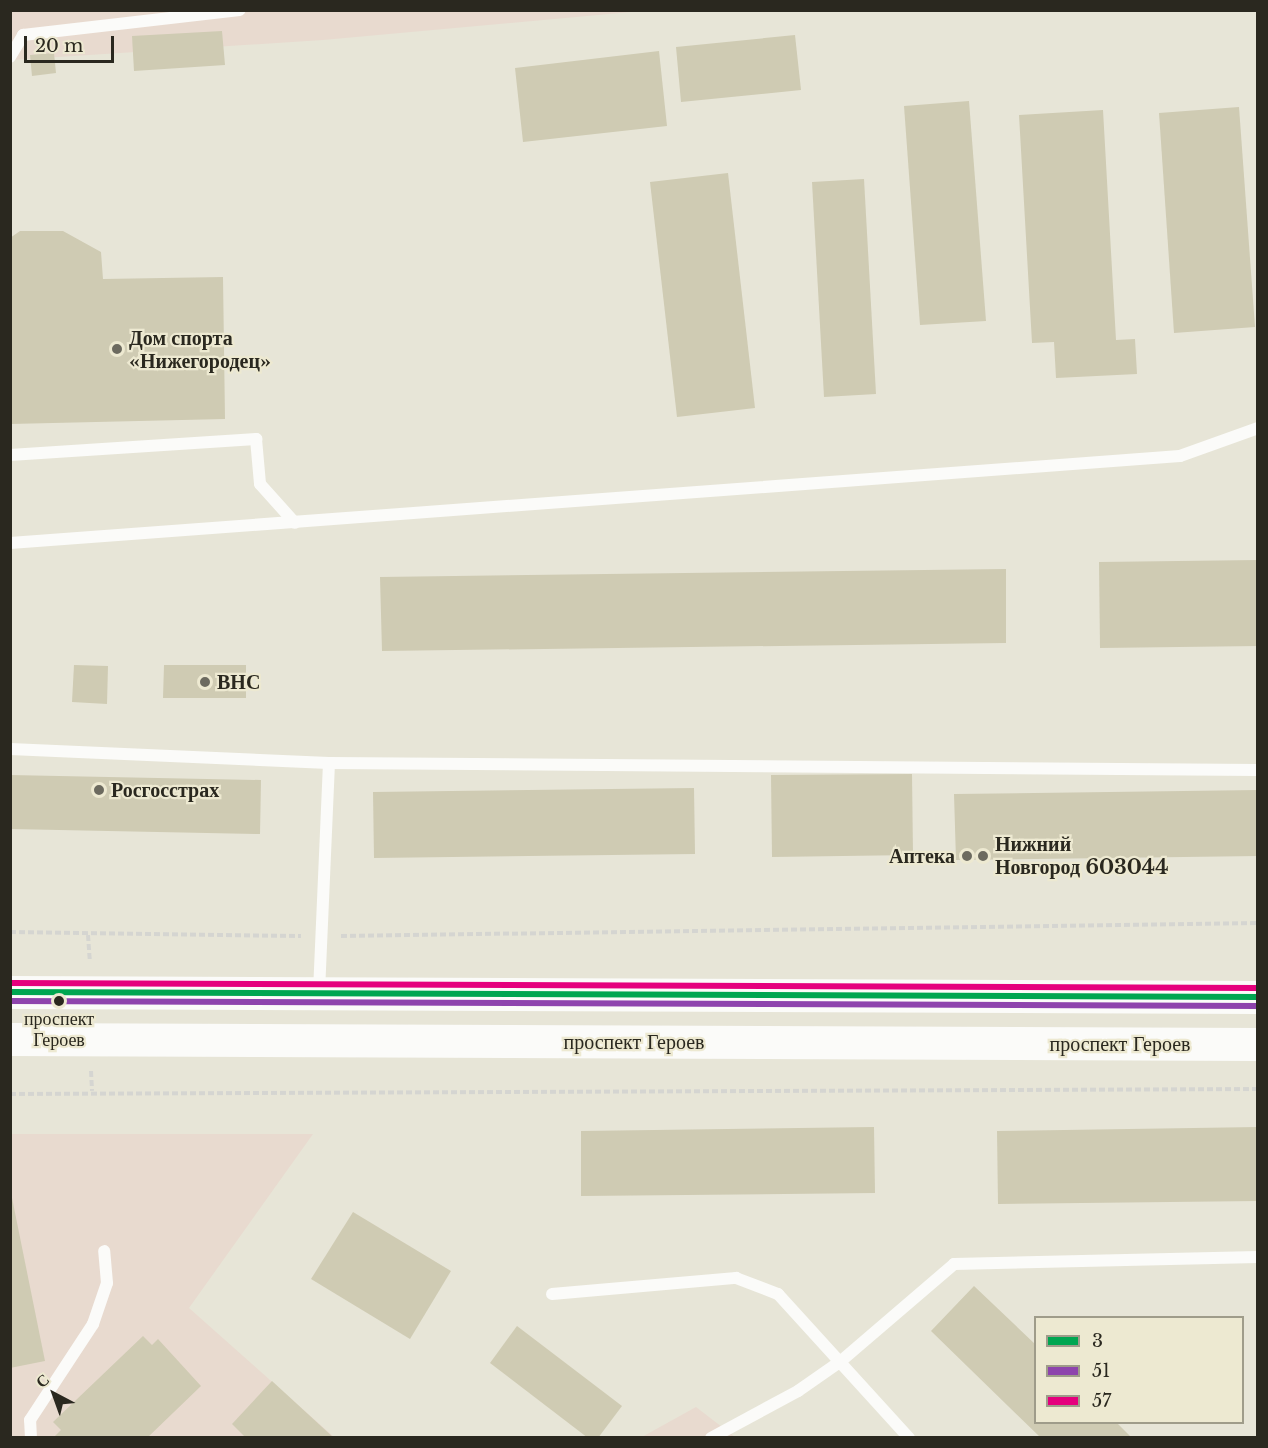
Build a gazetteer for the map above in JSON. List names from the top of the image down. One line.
{"streets":{"main road":["проспект Героев"]},"places":["Дом спорта «Нижегородец»","ВНС","Росгосстрах","Аптека","Нижний Новгород 603044","проспект Героев"],"lines":["transit line 57","transit line 3","transit line 51"],"legend":["3","51","57"],"scale_bar":"20 m","north":"top left"}
